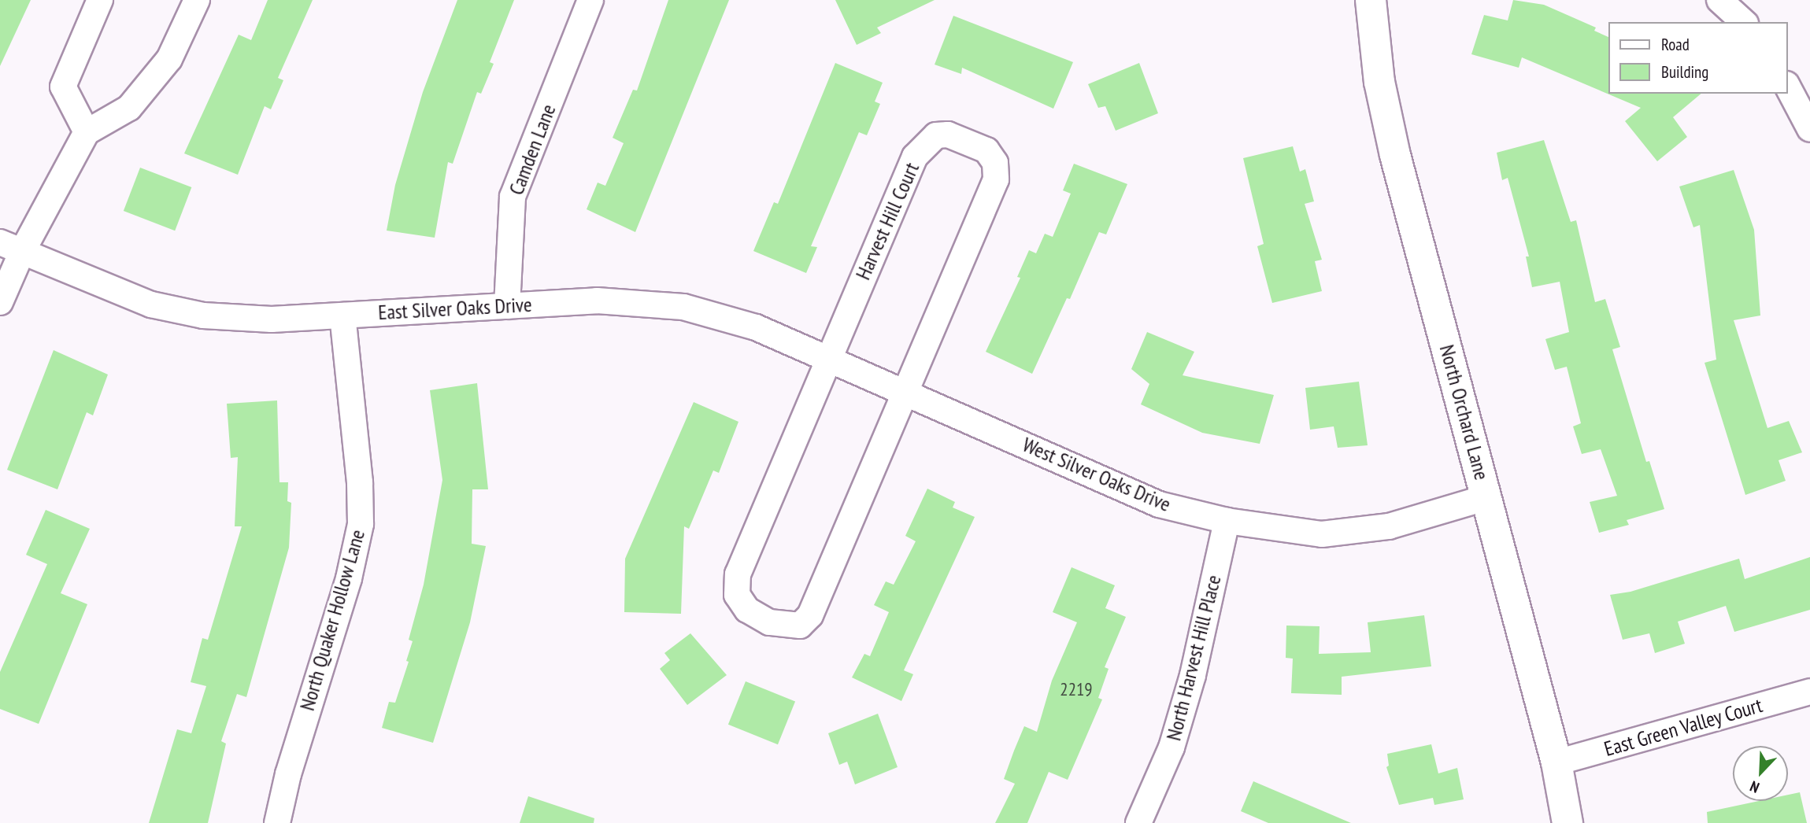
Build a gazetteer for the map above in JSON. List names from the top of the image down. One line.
{"streets":{"street":["Camden Lane","Harvest Hill Court","East Silver Oaks Drive","North Orchard Lane","West Silver Oaks Drive","North Quaker Hollow Lane","North Harvest Hill Place","East Green Valley Court"]},"crossings":[["Camden Lane","East Silver Oaks Drive"],["Harvest Hill Court","East Silver Oaks Drive"],["Harvest Hill Court","West Silver Oaks Drive"],["East Silver Oaks Drive","West Silver Oaks Drive"],["East Silver Oaks Drive","North Quaker Hollow Lane"],["North Orchard Lane","West Silver Oaks Drive"],["North Orchard Lane","East Green Valley Court"],["West Silver Oaks Drive","North Harvest Hill Place"]],"house_numbers":["2219"],"legend":["Road","Building"],"north":"bottom left"}
